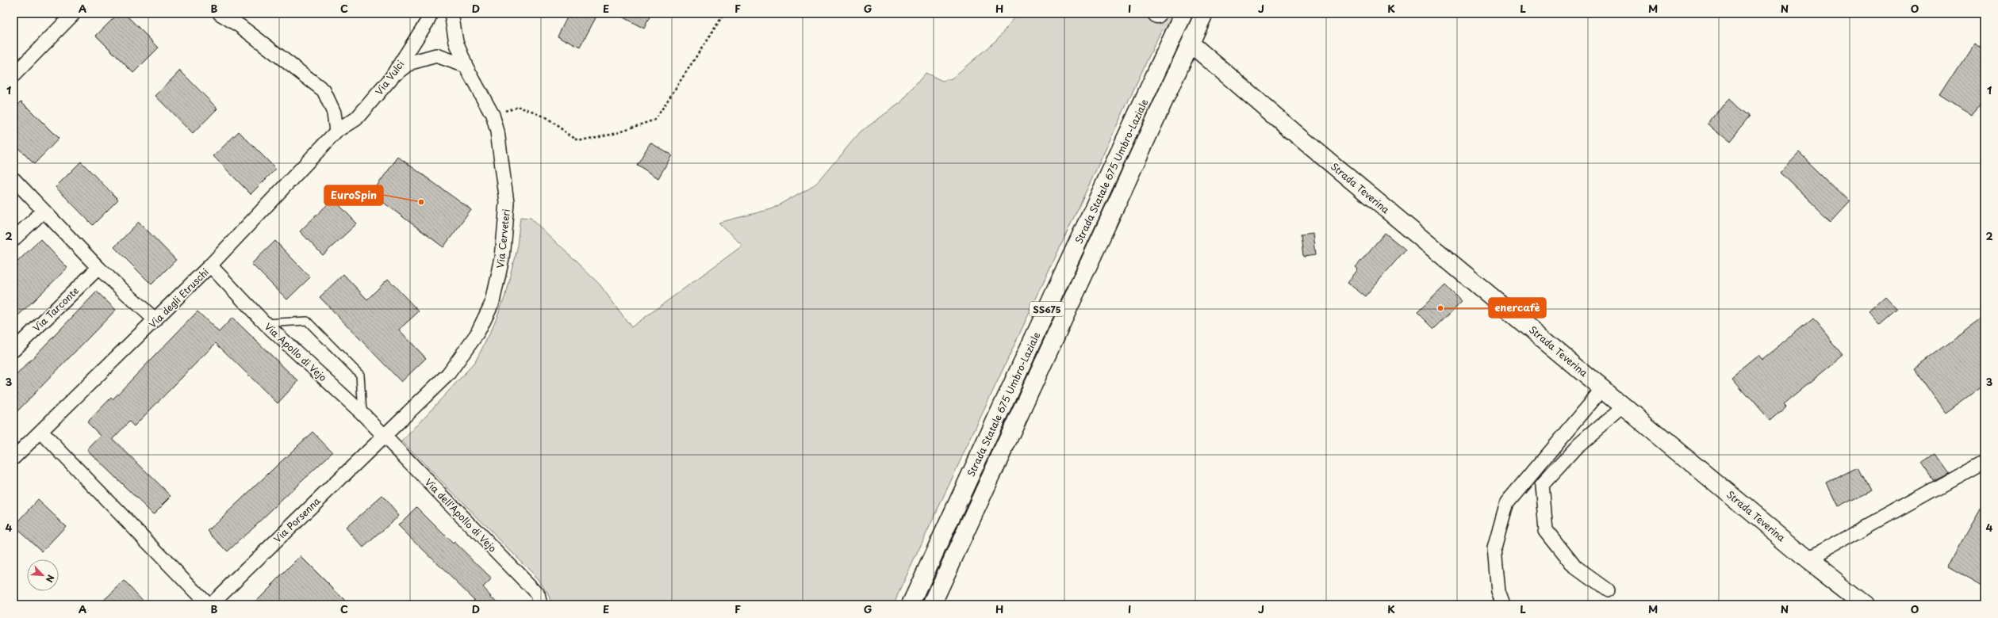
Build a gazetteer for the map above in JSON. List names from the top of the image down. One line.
{"streets":{"main road":["Strada Statale 675 Umbro-Laziale","Strada Teverina","SS675"],"street":["Via Vulci","Via Cerveteri","Via degli Etruschi","Via Tarconte","Via Apollo di Vejo","Via dell'Apollo di Vejo","Via Porsenna"]},"crossings":[["Via Vulci","Via degli Etruschi"],["Via Cerveteri","Via Apollo di Vejo"],["Via Cerveteri","Via dell'Apollo di Vejo"],["Via Cerveteri","Via Porsenna"],["Via degli Etruschi","Via Apollo di Vejo"],["Via degli Etruschi","Via Porsenna"],["Via Apollo di Vejo","Via dell'Apollo di Vejo"],["Via Apollo di Vejo","Via Porsenna"],["Via dell'Apollo di Vejo","Via Porsenna"]],"places":["EuroSpin","enercafè"],"north":"bottom right","grid":{"columns":["A","B","C","D","E","F","G","H","I","J","K","L","M","N","O"],"rows":["1","2","3","4"]}}
